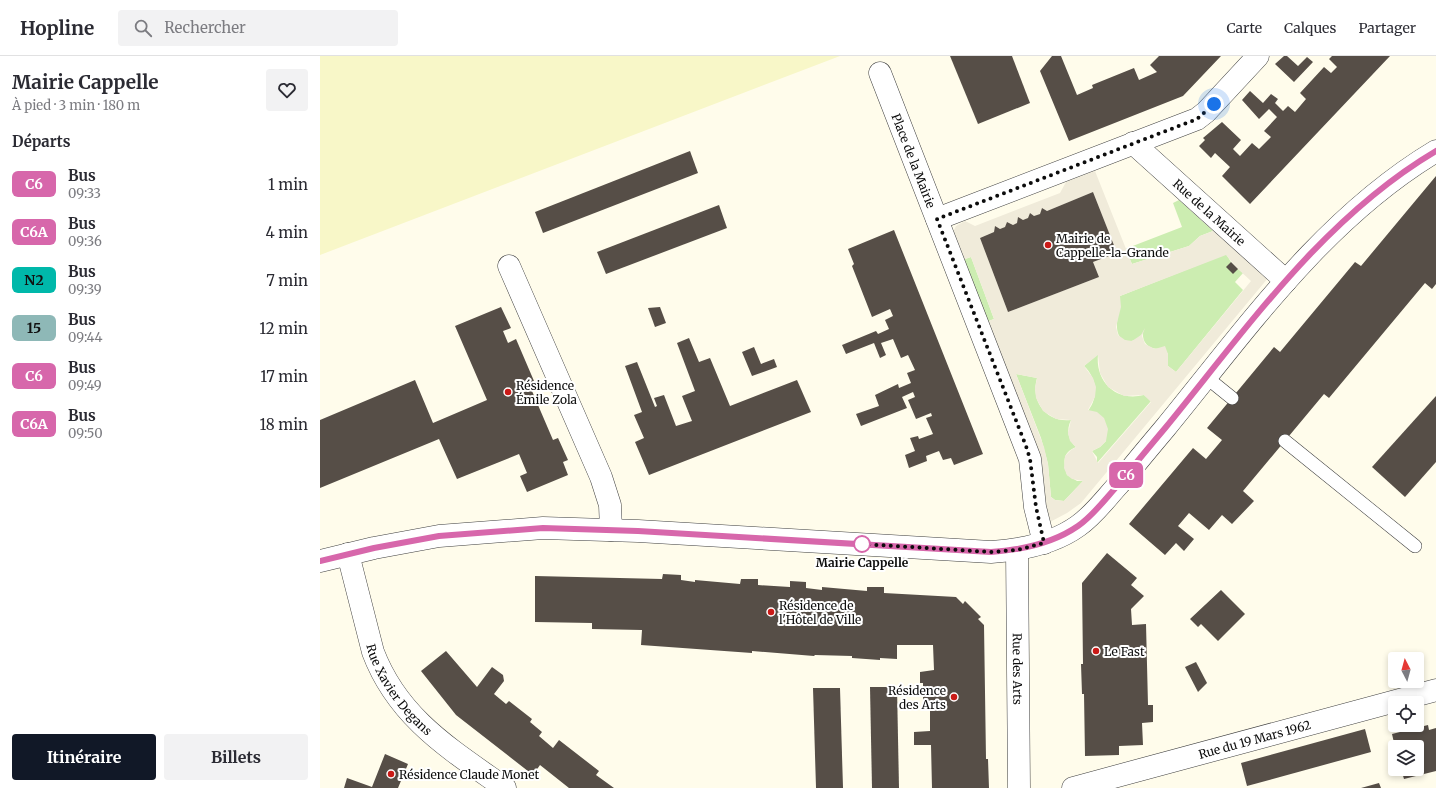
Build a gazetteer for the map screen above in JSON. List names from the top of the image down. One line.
{"streets":{"street":["Place de la Mairie","Rue de la Mairie","Rue des Arts","Rue Xavier Degans","Rue du 19 Mars 1962"]},"places":["Mairie de Cappelle-la-Grande","Résidence Émile Zola","Mairie Cappelle","Résidence de l'Hôtel de Ville","Le Fast","Résidence des Arts","Résidence Claude Monet"],"lines":["bus line C6"],"north":"top","page":{"header":"Hopline","search":"Rechercher","nav":["Carte","Calques","Partager"],"heading":[["Mairie Cappelle","À pied · 3 min · 180 m"],"Départs"],"on_map":"C6","list":[{"mark":"C6","name":"Bus","note":"09:33","value":"1 min"},{"mark":"C6A","name":"Bus","note":"09:36","value":"4 min"},{"mark":"N2","name":"Bus","note":"09:39","value":"7 min"},{"mark":"15","name":"Bus","note":"09:44","value":"12 min"},{"mark":"C6","name":"Bus","note":"09:49","value":"17 min"},{"mark":"C6A","name":"Bus","note":"09:50","value":"18 min"}],"buttons":["Itinéraire","Billets"]}}
